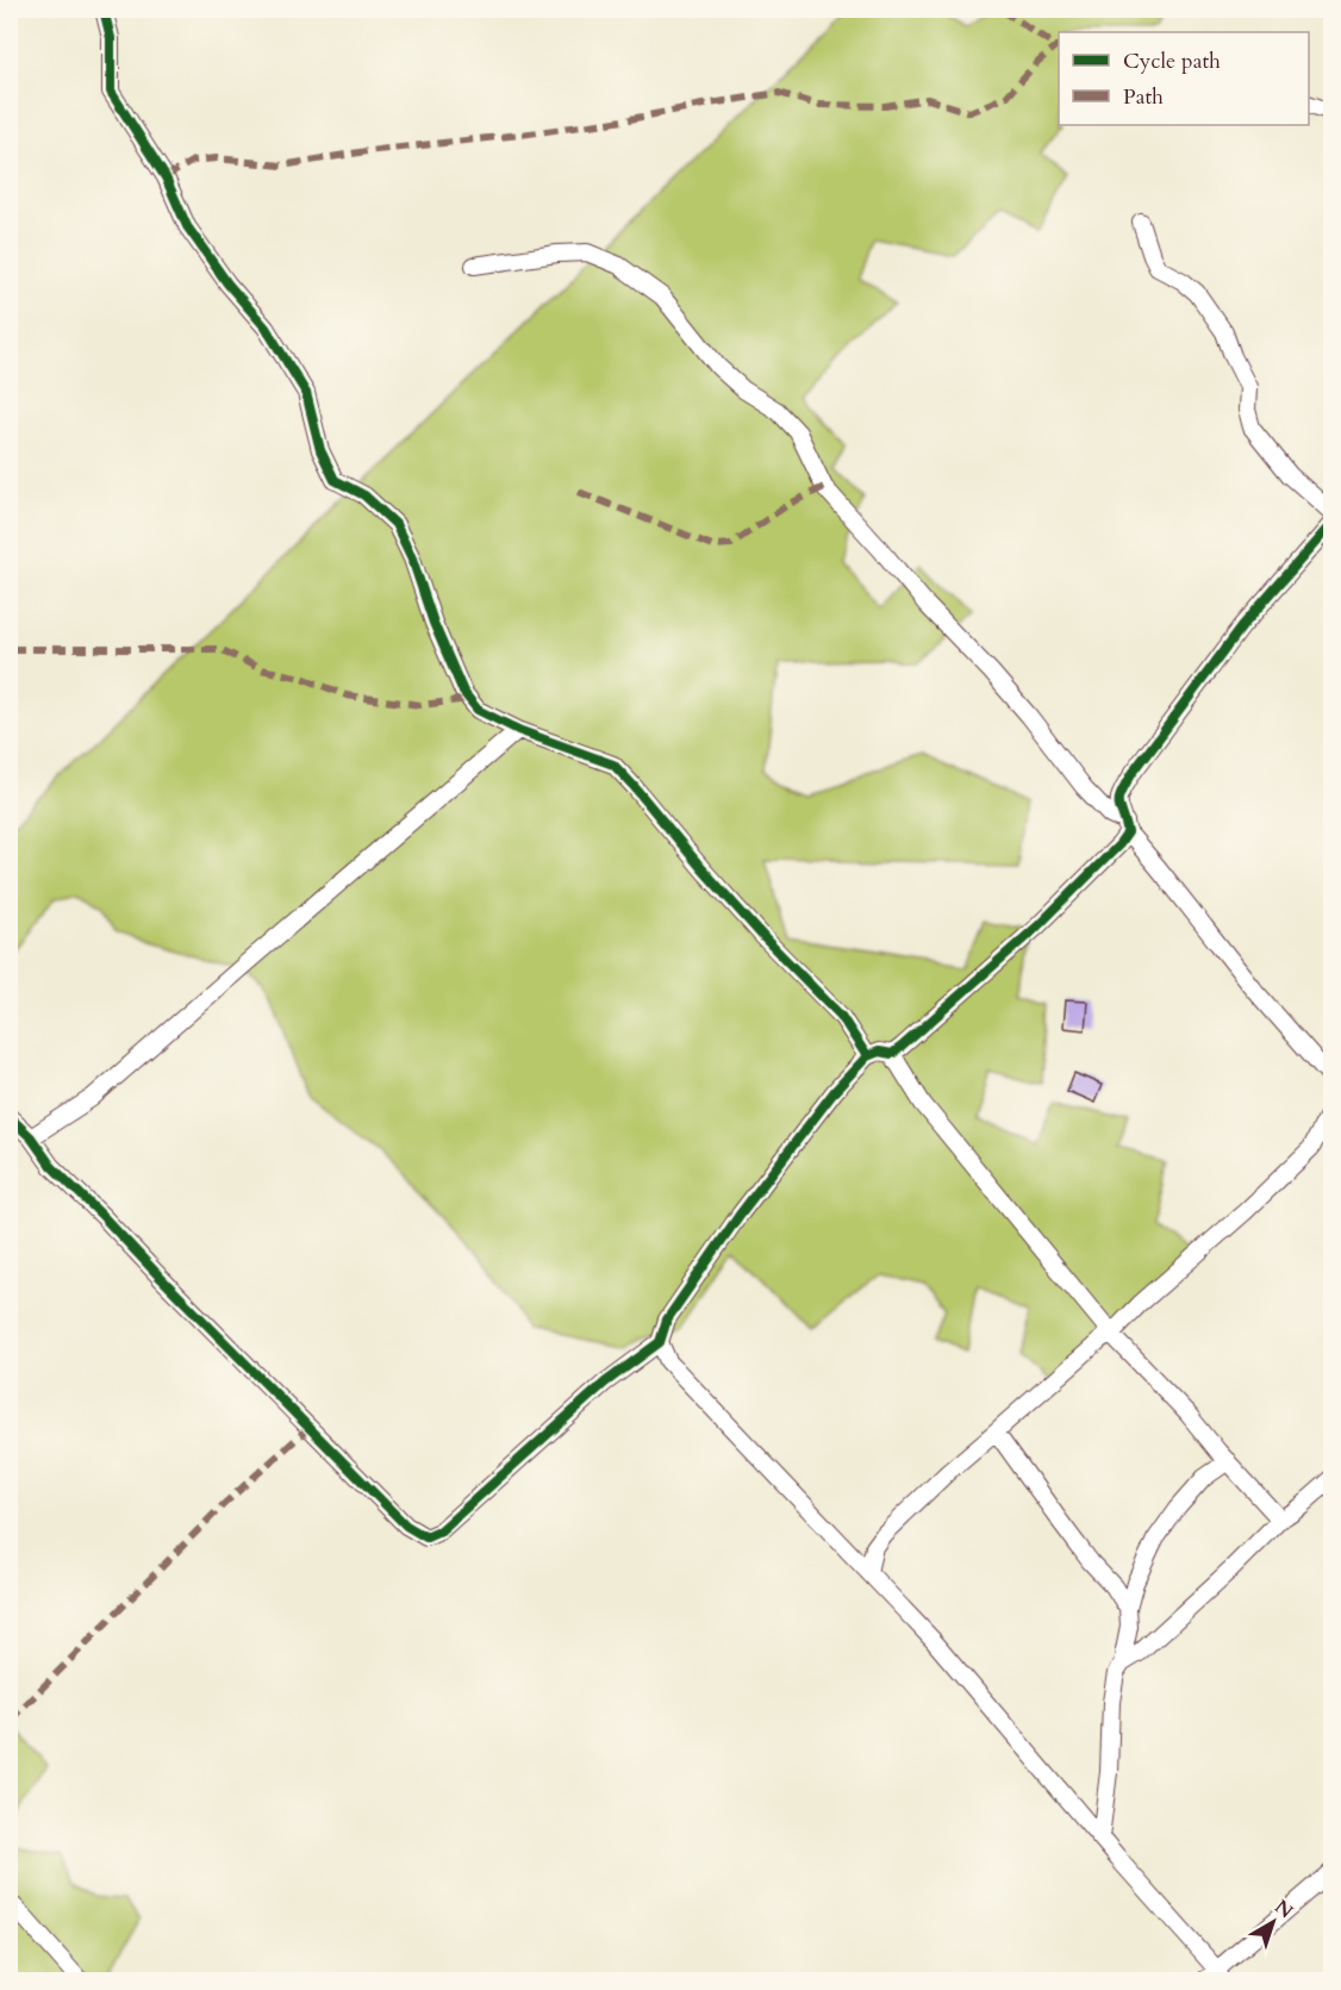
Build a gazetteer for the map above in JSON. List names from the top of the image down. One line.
{"legend":["Cycle path","Path"],"north":"top right"}
